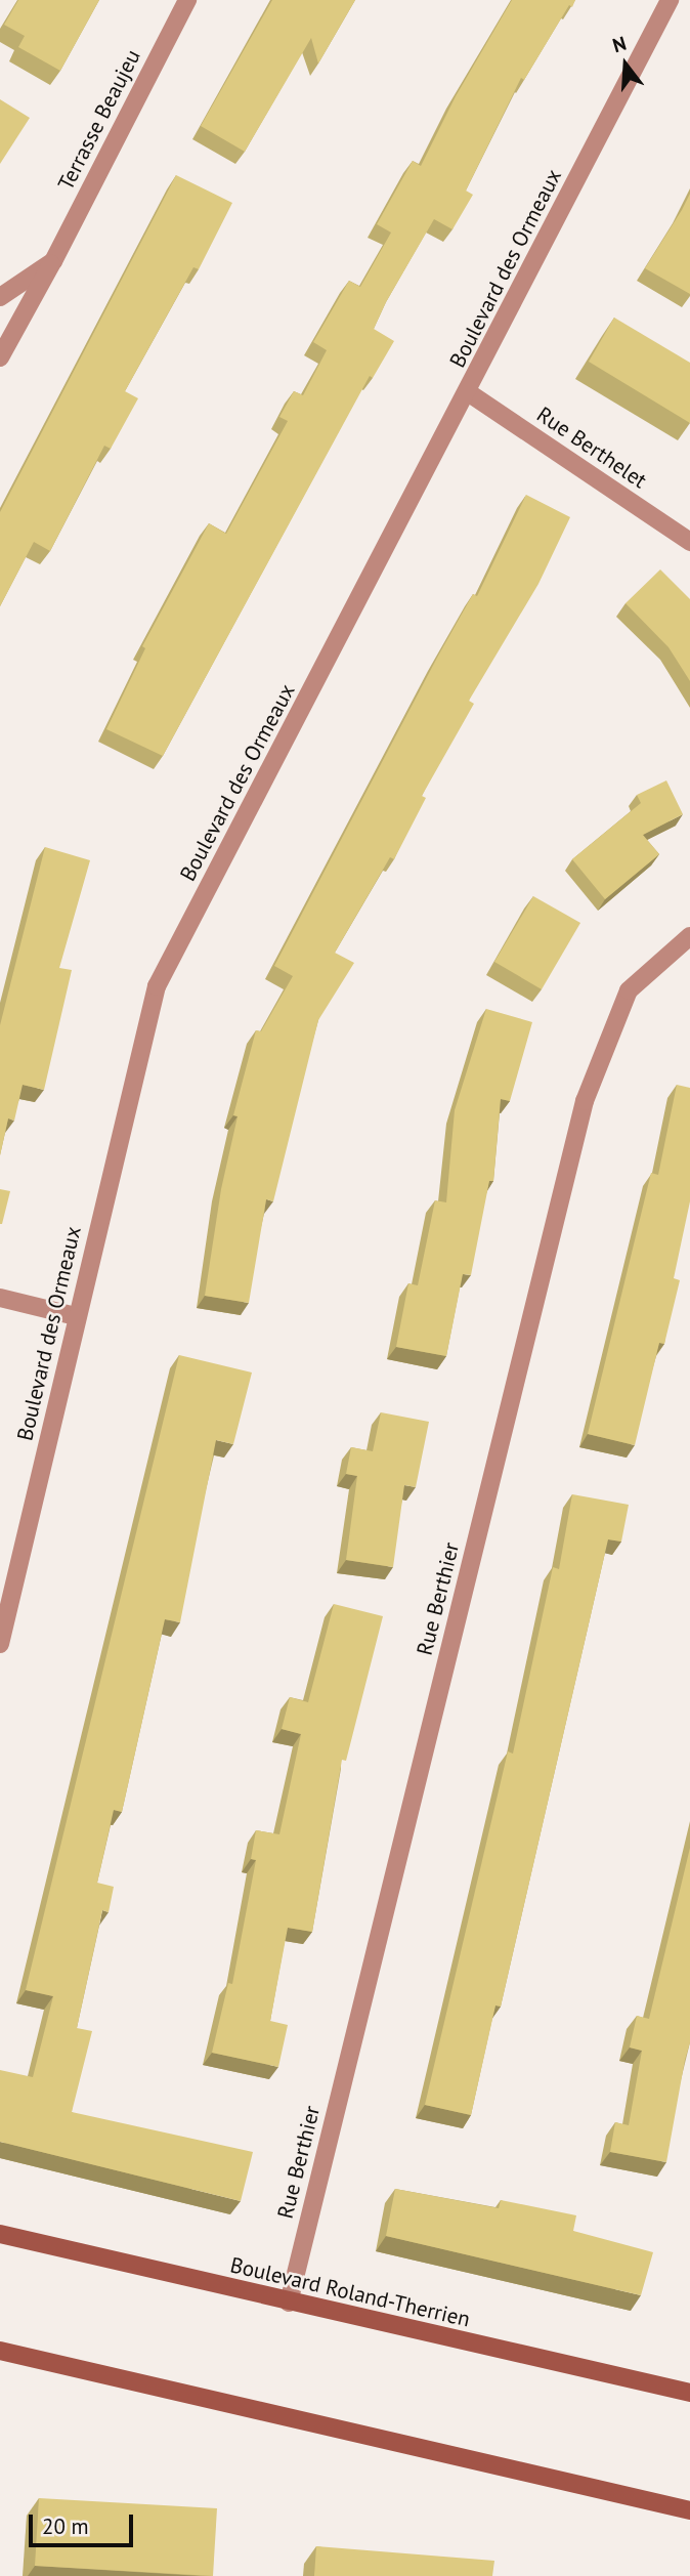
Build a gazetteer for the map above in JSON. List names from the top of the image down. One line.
{"streets":{"main road":["Boulevard Roland-Therrien"],"street":["Terrasse Beaujeu","Boulevard des Ormeaux","Rue Berthelet","Rue Berthier"]},"crossings":[["Boulevard des Ormeaux","Rue Berthelet"],["Rue Berthier","Boulevard Roland-Therrien"]],"scale_bar":"20 m","north":"top"}
